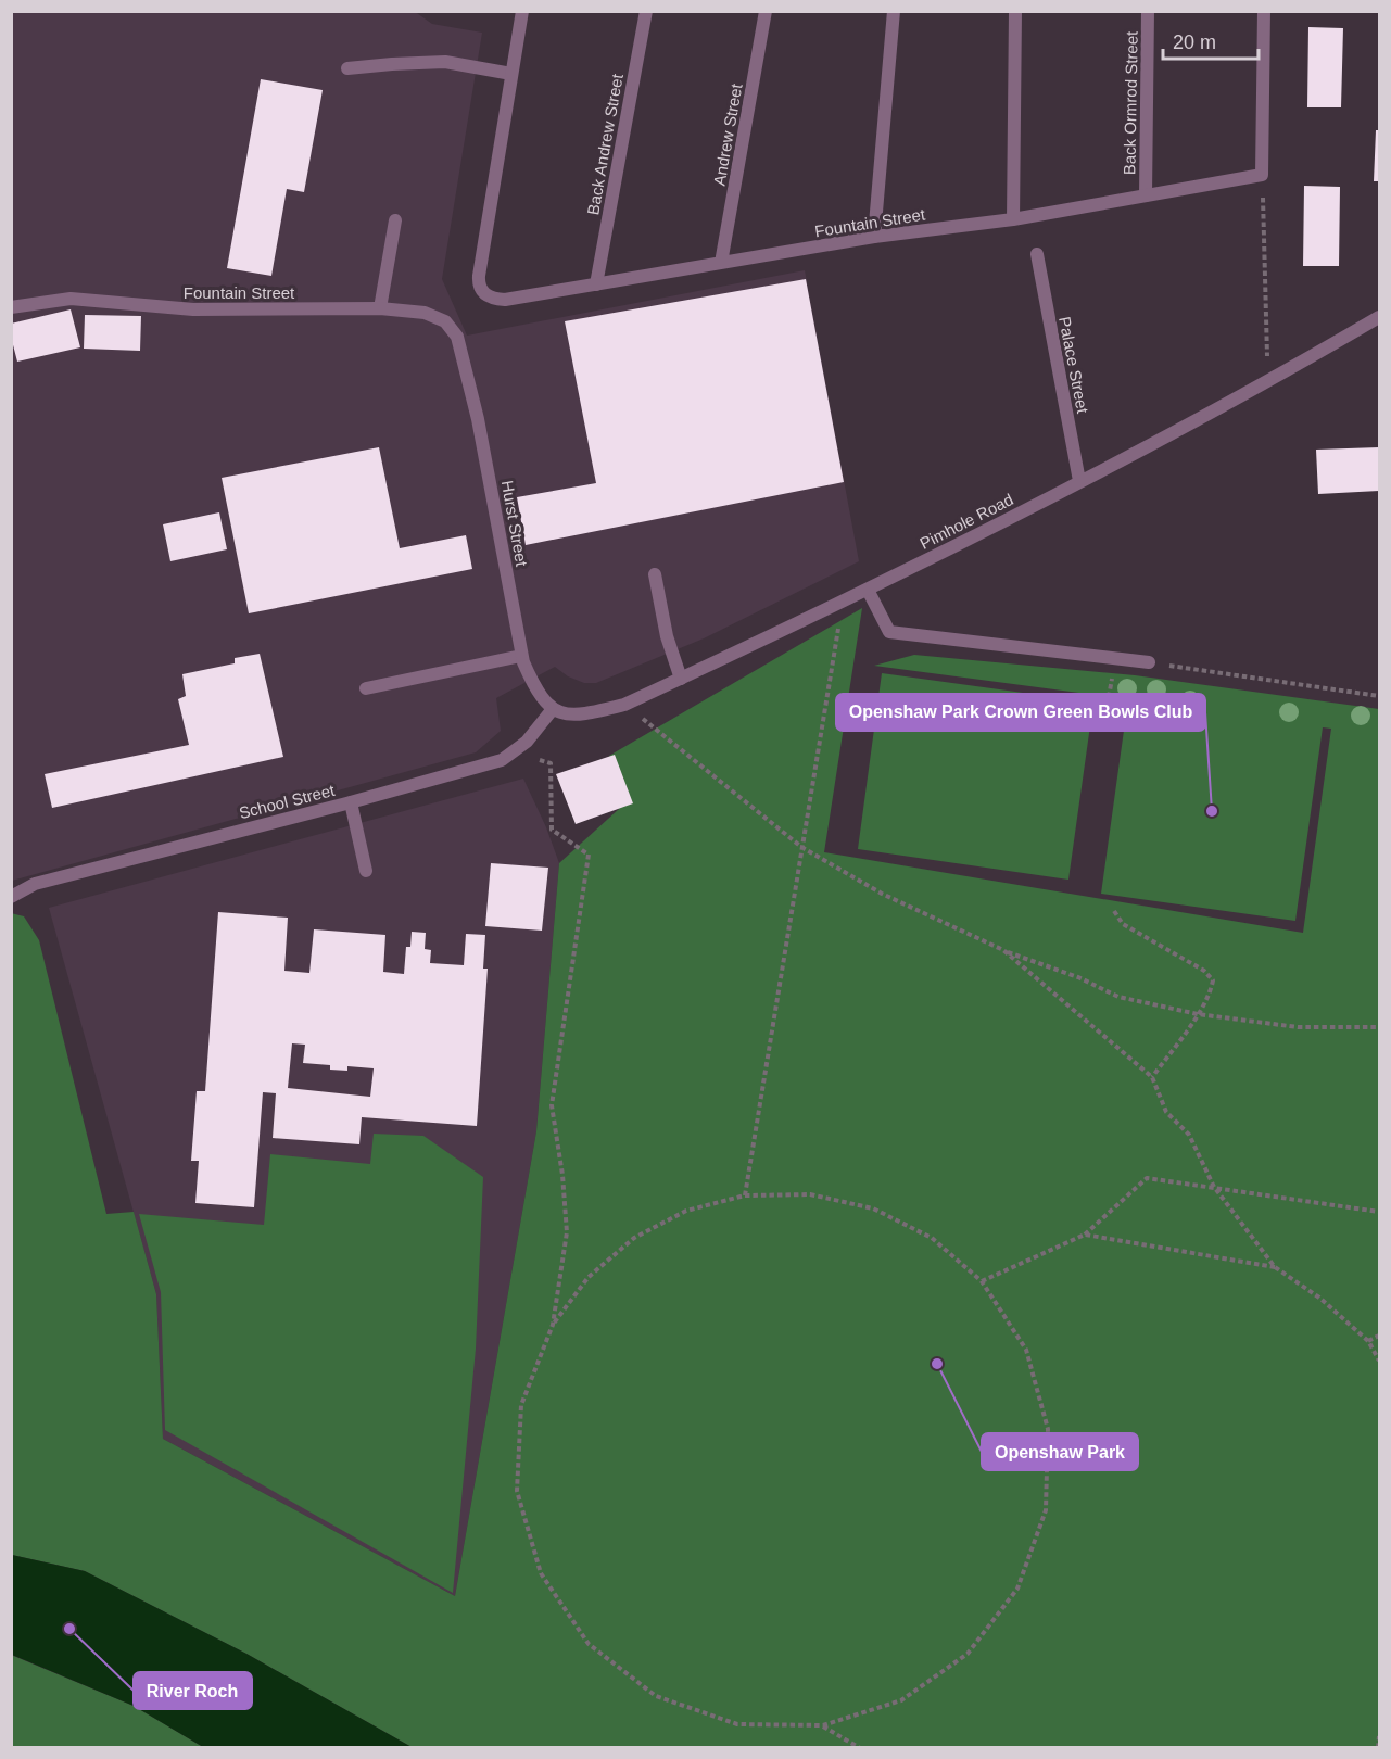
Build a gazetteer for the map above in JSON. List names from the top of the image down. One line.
{"streets":{"street":["Back Ormrod Street","Andrew Street","Back Andrew Street","Fountain Street","Palace Street","Pimhole Road","Hurst Street","School Street"]},"crossings":[["Back Ormrod Street","Fountain Street"],["Andrew Street","Fountain Street"],["Back Andrew Street","Fountain Street"],["Fountain Street","Hurst Street"],["Palace Street","Pimhole Road"],["Pimhole Road","Hurst Street"],["Pimhole Road","School Street"],["Hurst Street","School Street"]],"places":["Openshaw Park Crown Green Bowls Club","Openshaw Park","River Roch"],"scale_bar":"20 m"}
